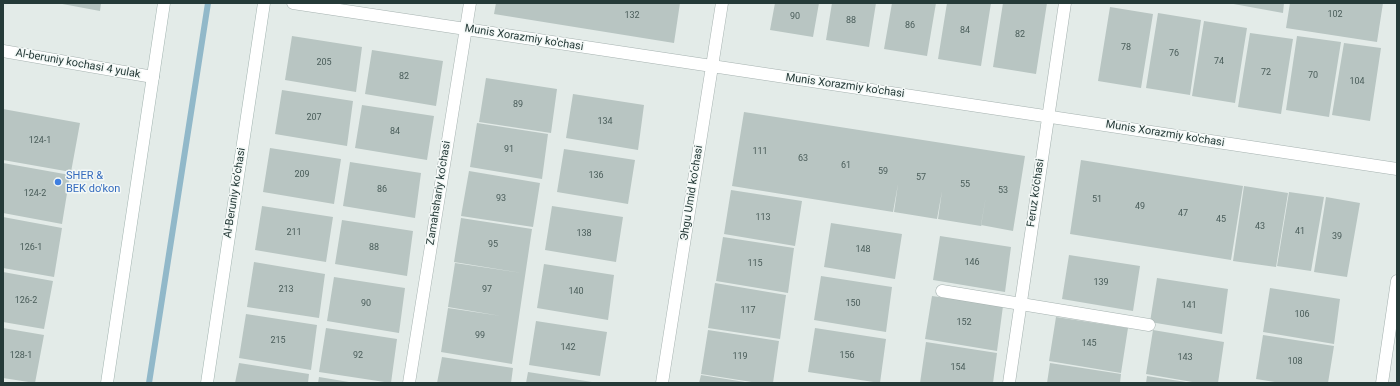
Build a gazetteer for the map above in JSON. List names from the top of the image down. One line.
{"streets":{"street":["Munis Xorazmiy ko'chasi","Al-beruniy kochasi 4 yulak","Al-Beruniy ko’chasi","Zamahshariy ko'chasi","Эhgu Umid ko’chasi","Feruz ko'chasi"]},"crossings":[["Munis Xorazmiy ko'chasi","Zamahshariy ko'chasi"],["Munis Xorazmiy ko'chasi","Эhgu Umid ko’chasi"],["Munis Xorazmiy ko'chasi","Feruz ko'chasi"]],"places":["SHER & BEK do'kon"],"house_numbers":["102","132","90","88","86","84","82","78","76","74","205","72","70","82","104","89","207","134","84","124-1","91","111","63","61","59","209","136","57","55","86","53","124-2","93","51","49","47","113","45","43","41","211","138","39","95","126-1","88","148","146","115","139","213","97","140","126-2","90","150","141","117","106","152","99","215","145","142","128-1","92","156","119","143","108","154"]}
